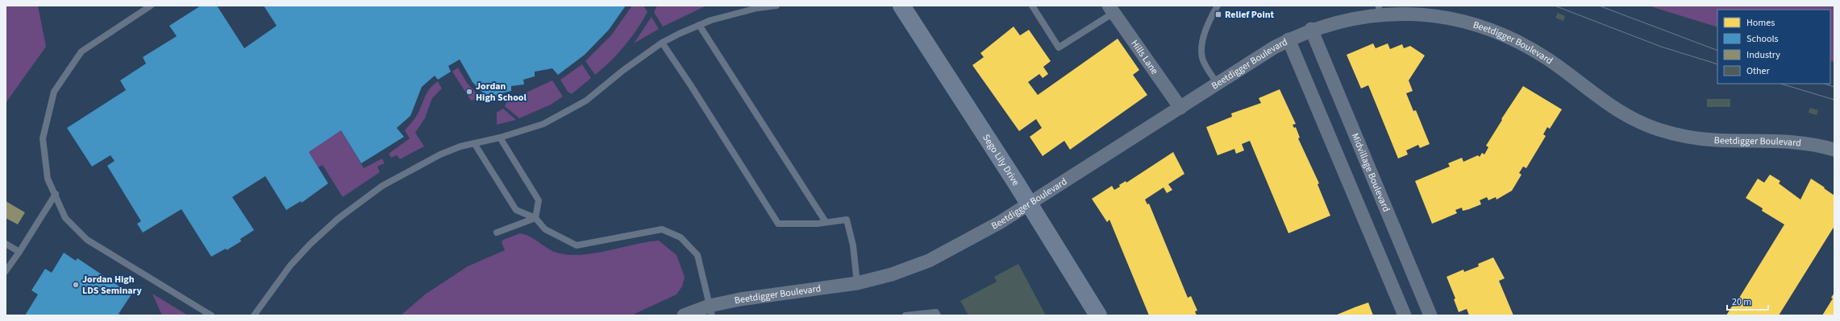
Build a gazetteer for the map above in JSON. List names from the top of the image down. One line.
{"streets":{"main road":["Sego Lily Drive"],"street":["Beetdigger Boulevard","Hills Lane","Midvillage Boulevard"]},"crossings":[["Beetdigger Boulevard","Hills Lane"],["Beetdigger Boulevard","Sego Lily Drive"],["Beetdigger Boulevard","Midvillage Boulevard"]],"places":{"transit":["Relief Point"],"other":["Jordan High School","Jordan High LDS Seminary"]},"legend":["Homes","Schools","Industry","Other"],"scale_bar":"20 m"}
